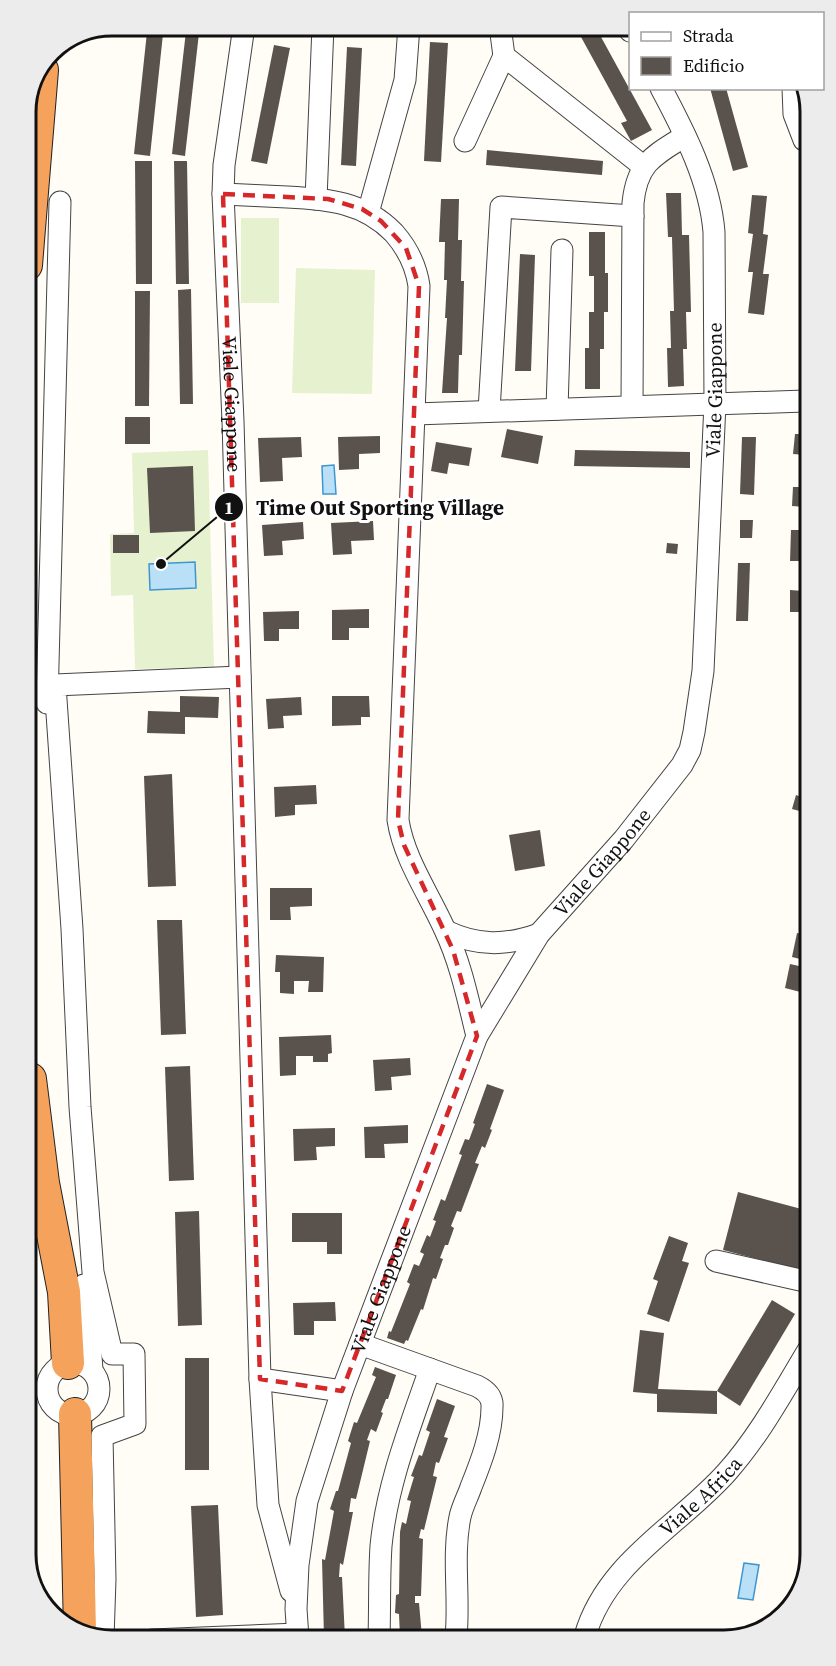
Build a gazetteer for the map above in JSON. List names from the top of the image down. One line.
{"streets":{"street":["Viale Giappone","Viale Africa"]},"places":["Time Out Sporting Village"],"legend":["Strada","Edificio"]}
